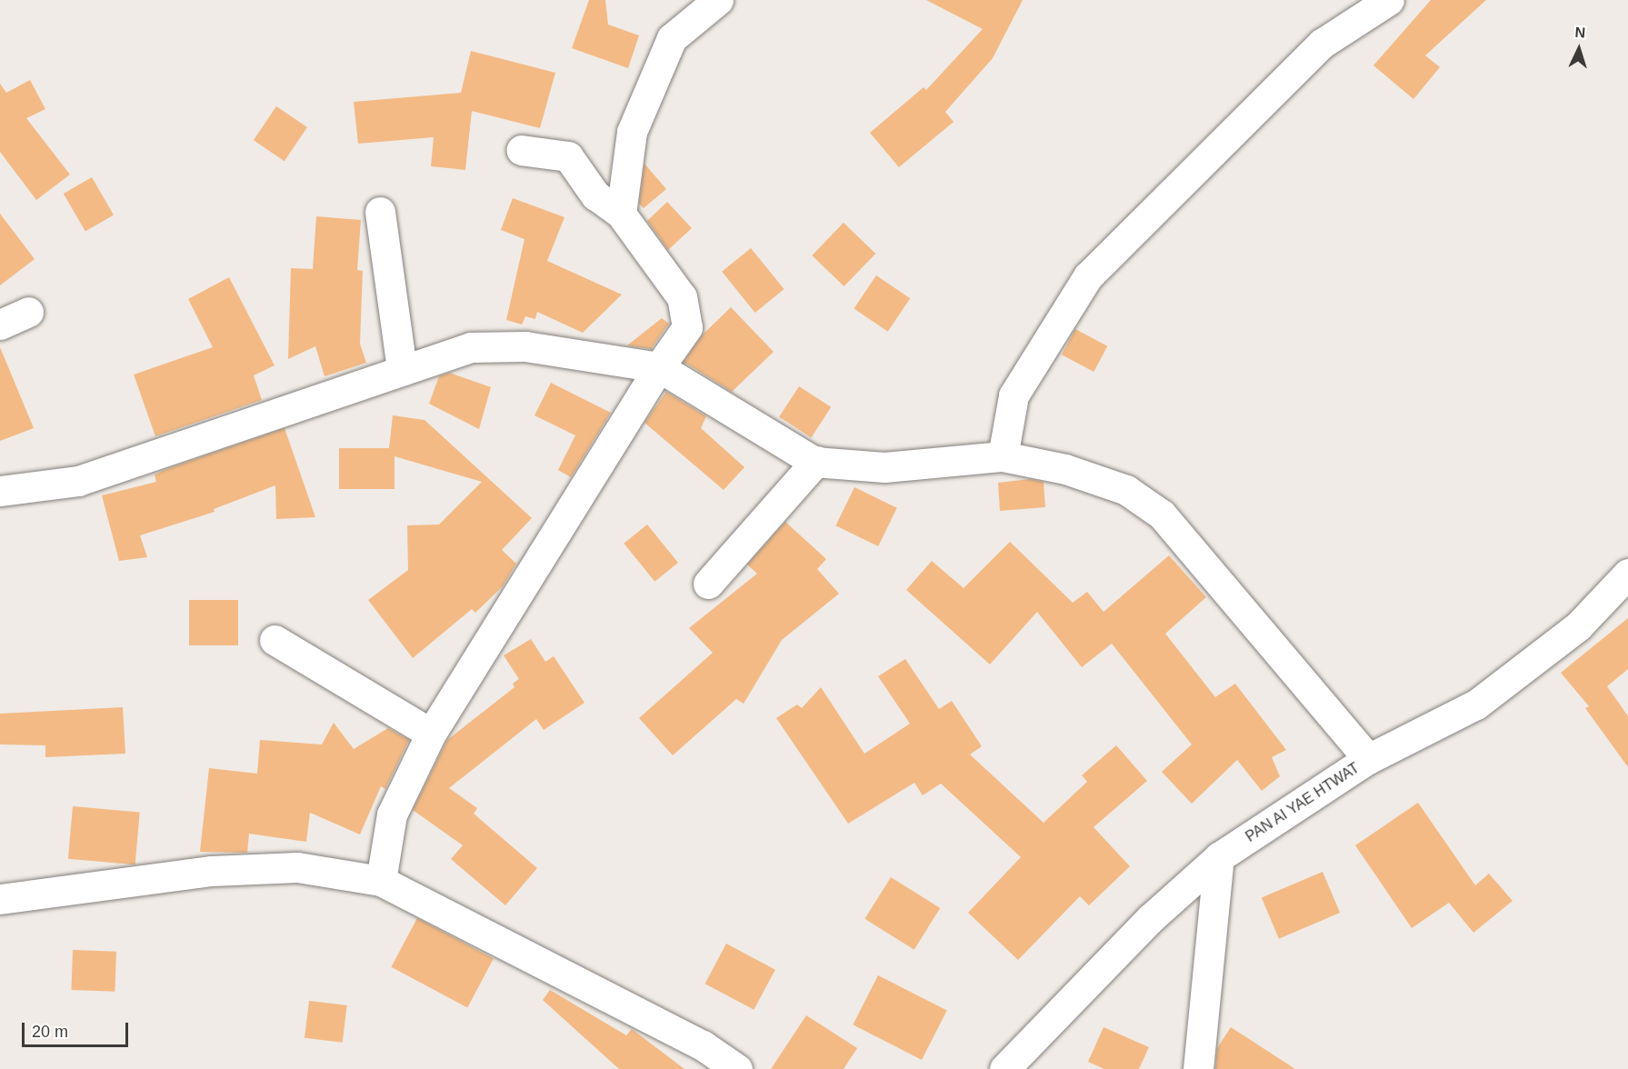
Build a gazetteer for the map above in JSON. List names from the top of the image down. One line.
{"streets":{"street":["PAN AI YAE HTWAT"]},"scale_bar":"20 m","north":"top"}
